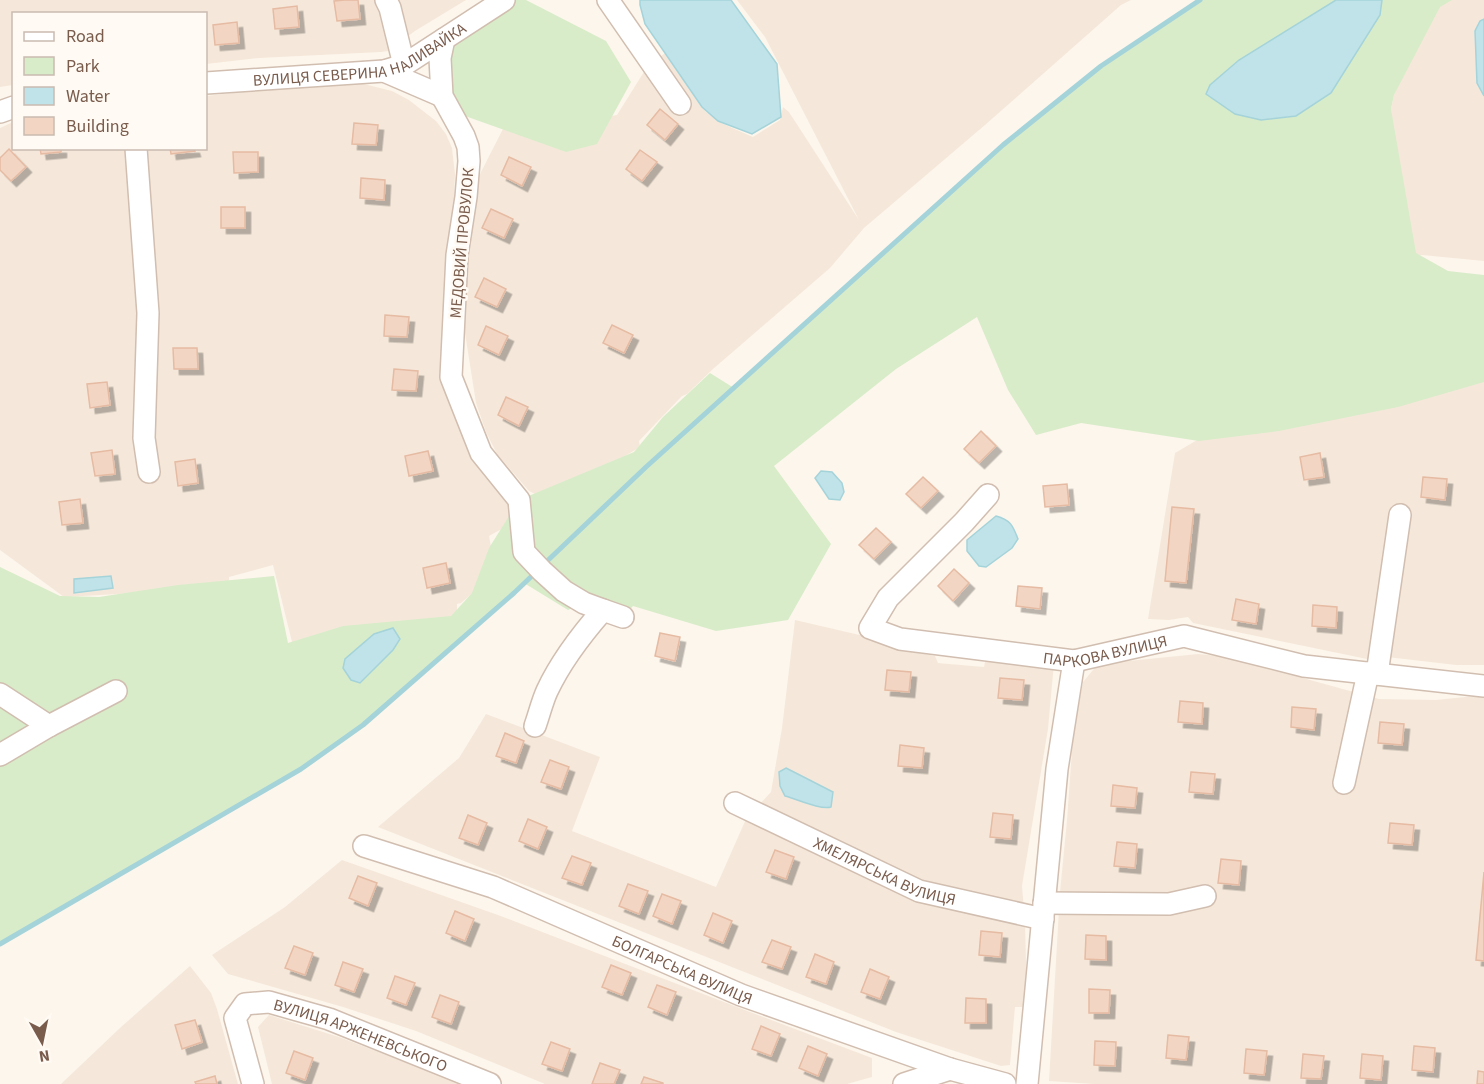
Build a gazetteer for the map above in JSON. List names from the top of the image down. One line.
{"streets":{"street":["ВУЛИЦЯ СЕВЕРИНА НАЛИВАЙКА","МЕДОВИЙ ПРОВУЛОК","ПАРКОВА ВУЛИЦЯ","ХМЕЛЯРСЬКА ВУЛИЦЯ","БОЛГАРСЬКА ВУЛИЦЯ","ВУЛИЦЯ АРЖЕНЕВСЬКОГО"]},"crossings":[["ВУЛИЦЯ СЕВЕРИНА НАЛИВАЙКА","МЕДОВИЙ ПРОВУЛОК"]],"legend":["Road","Park","Water","Building"],"north":"bottom"}
